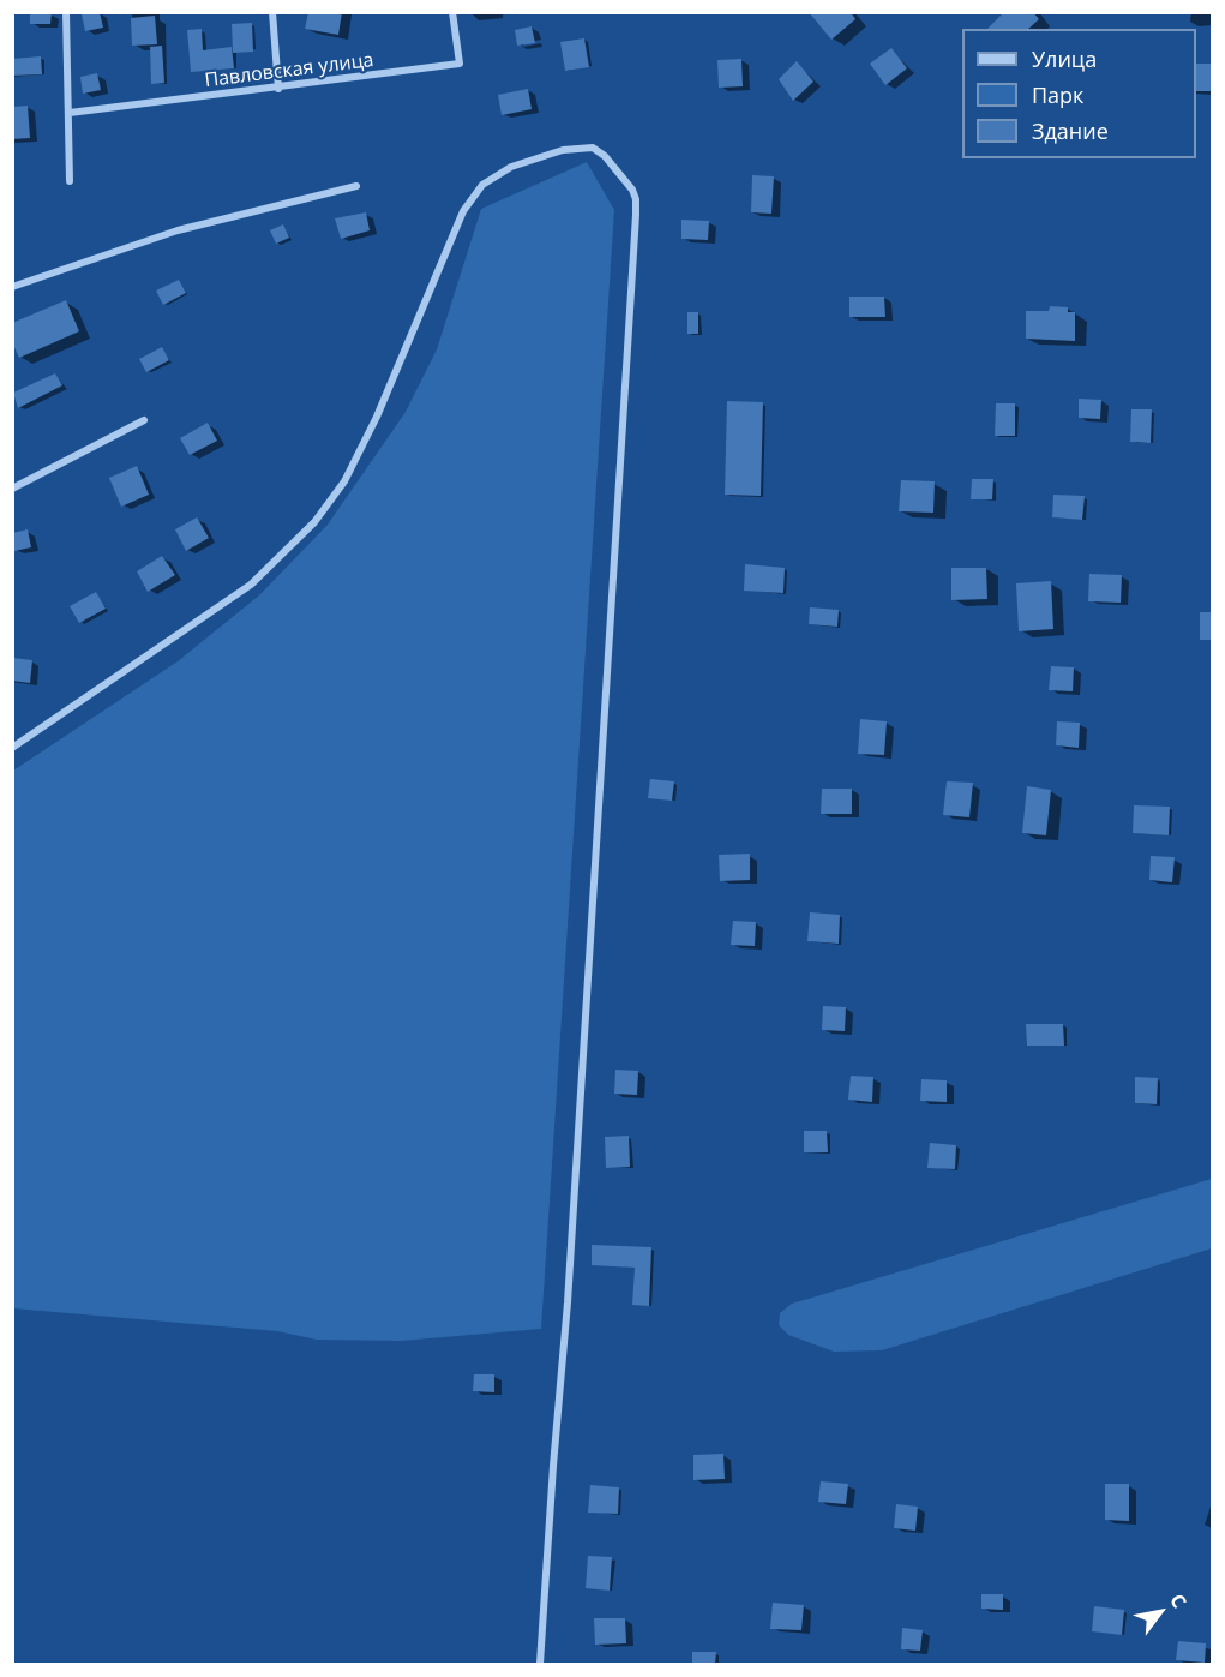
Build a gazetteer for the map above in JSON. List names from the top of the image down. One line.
{"streets":{"street":["Павловская улица"]},"legend":["Улица","Парк","Здание"],"north":"top right"}
